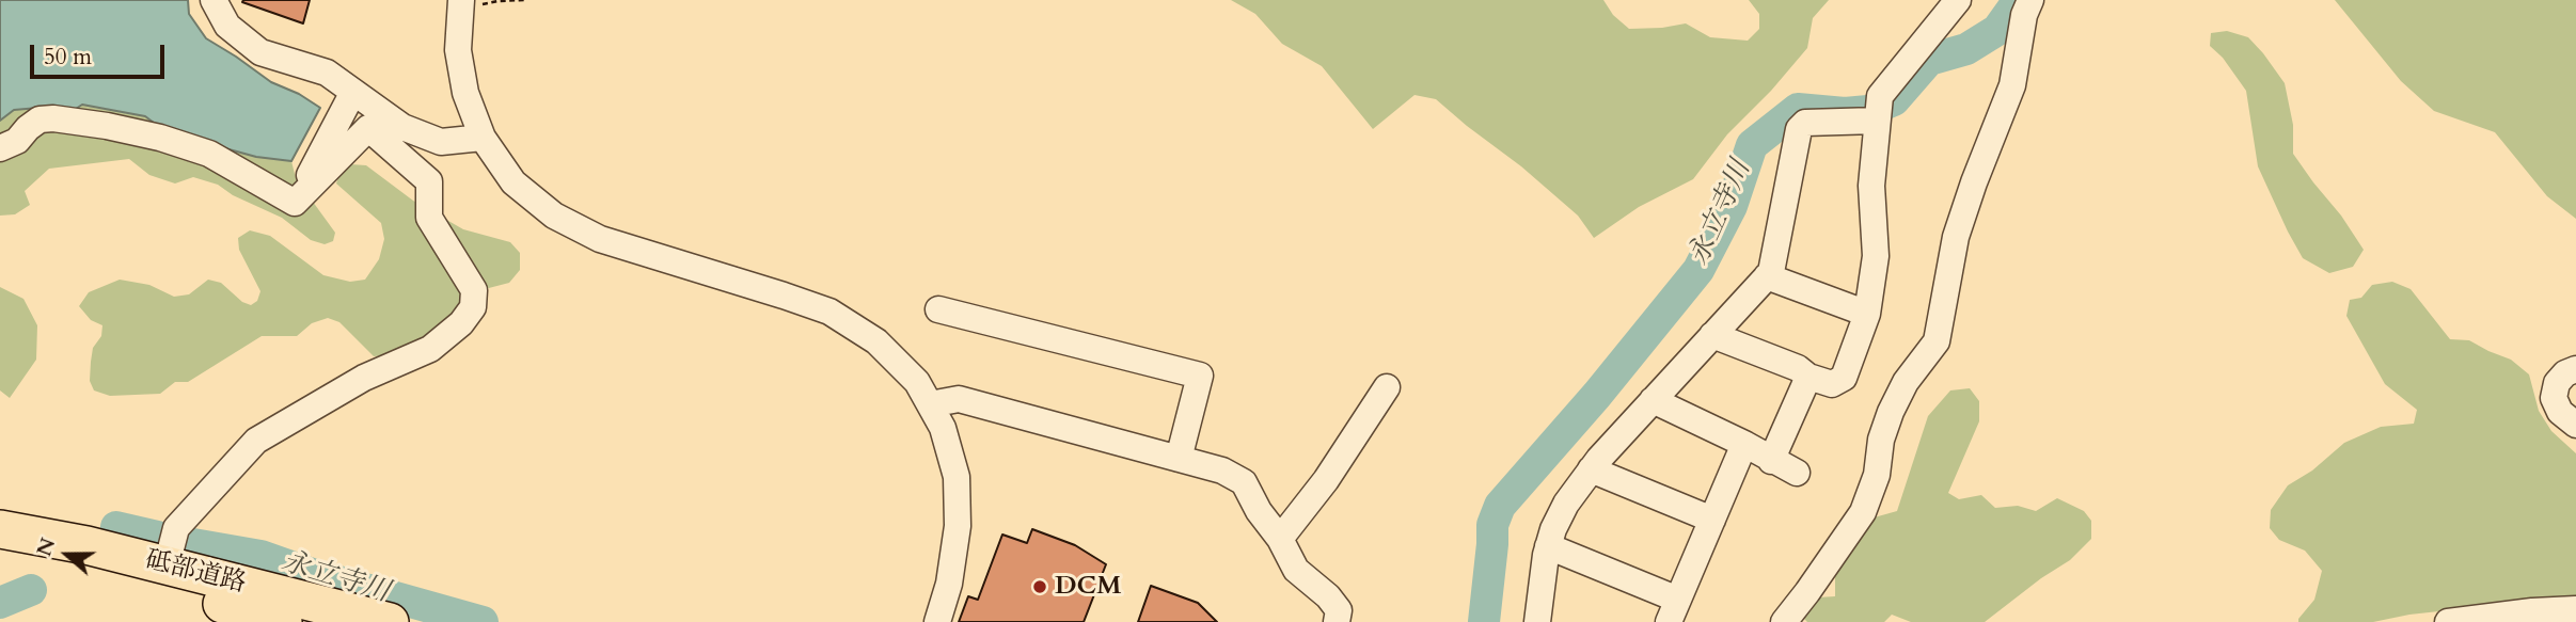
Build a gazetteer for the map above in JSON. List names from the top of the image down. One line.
{"streets":{"highway":["砥部道路"]},"water":["永立寺川"],"places":["DCM"],"scale_bar":"50 m","north":"left"}
